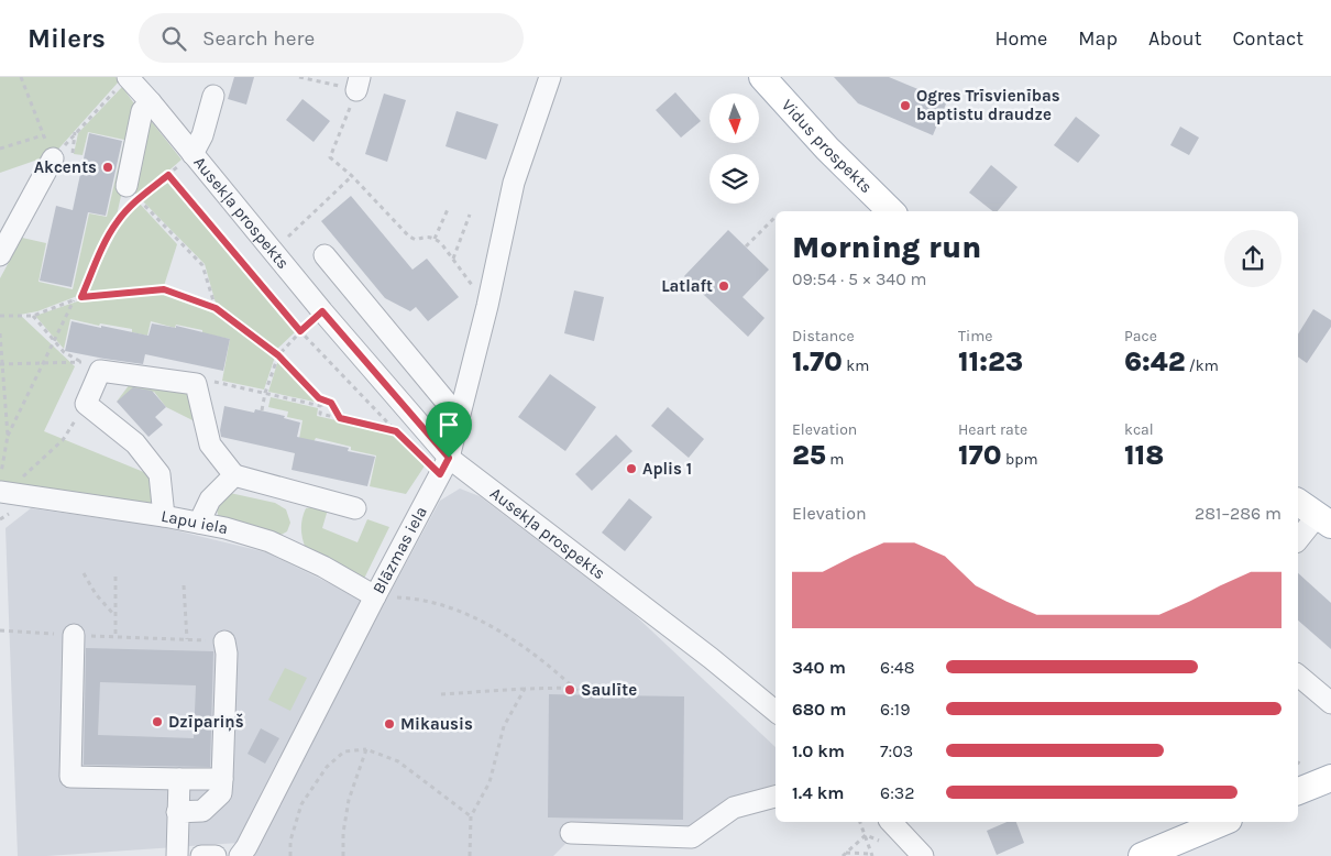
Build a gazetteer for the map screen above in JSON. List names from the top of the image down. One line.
{"streets":{"main road":["Vidus prospekts"],"street":["Ausekļa prospekts","Lapu iela","Blāzmas iela"]},"crossings":[["Ausekļa prospekts","Blāzmas iela"],["Lapu iela","Blāzmas iela"]],"places":["Ogres Trīsvienības baptistu draudze","Akcents","Latlaft","Aplis 1","Saulīte","Dzīpariņš","Mikausis"],"north":"bottom","page":{"header":"Milers","search":"Search here","nav":["Home","Map","About","Contact"],"heading":["Morning run","09:54 · 5 × 340 m"],"stats":[["Distance","1.70 km"],["Time","11:23"],["Pace","6:42 /km"],["Elevation","25 m"],["Heart rate","170 bpm"],["kcal","118"]],"chart":["Elevation","281–286 m"],"list":[{"name":"340 m","note":"6:48"},{"name":"680 m","note":"6:19"},{"name":"1.0 km","note":"7:03"},{"name":"1.4 km","note":"6:32"}]}}
